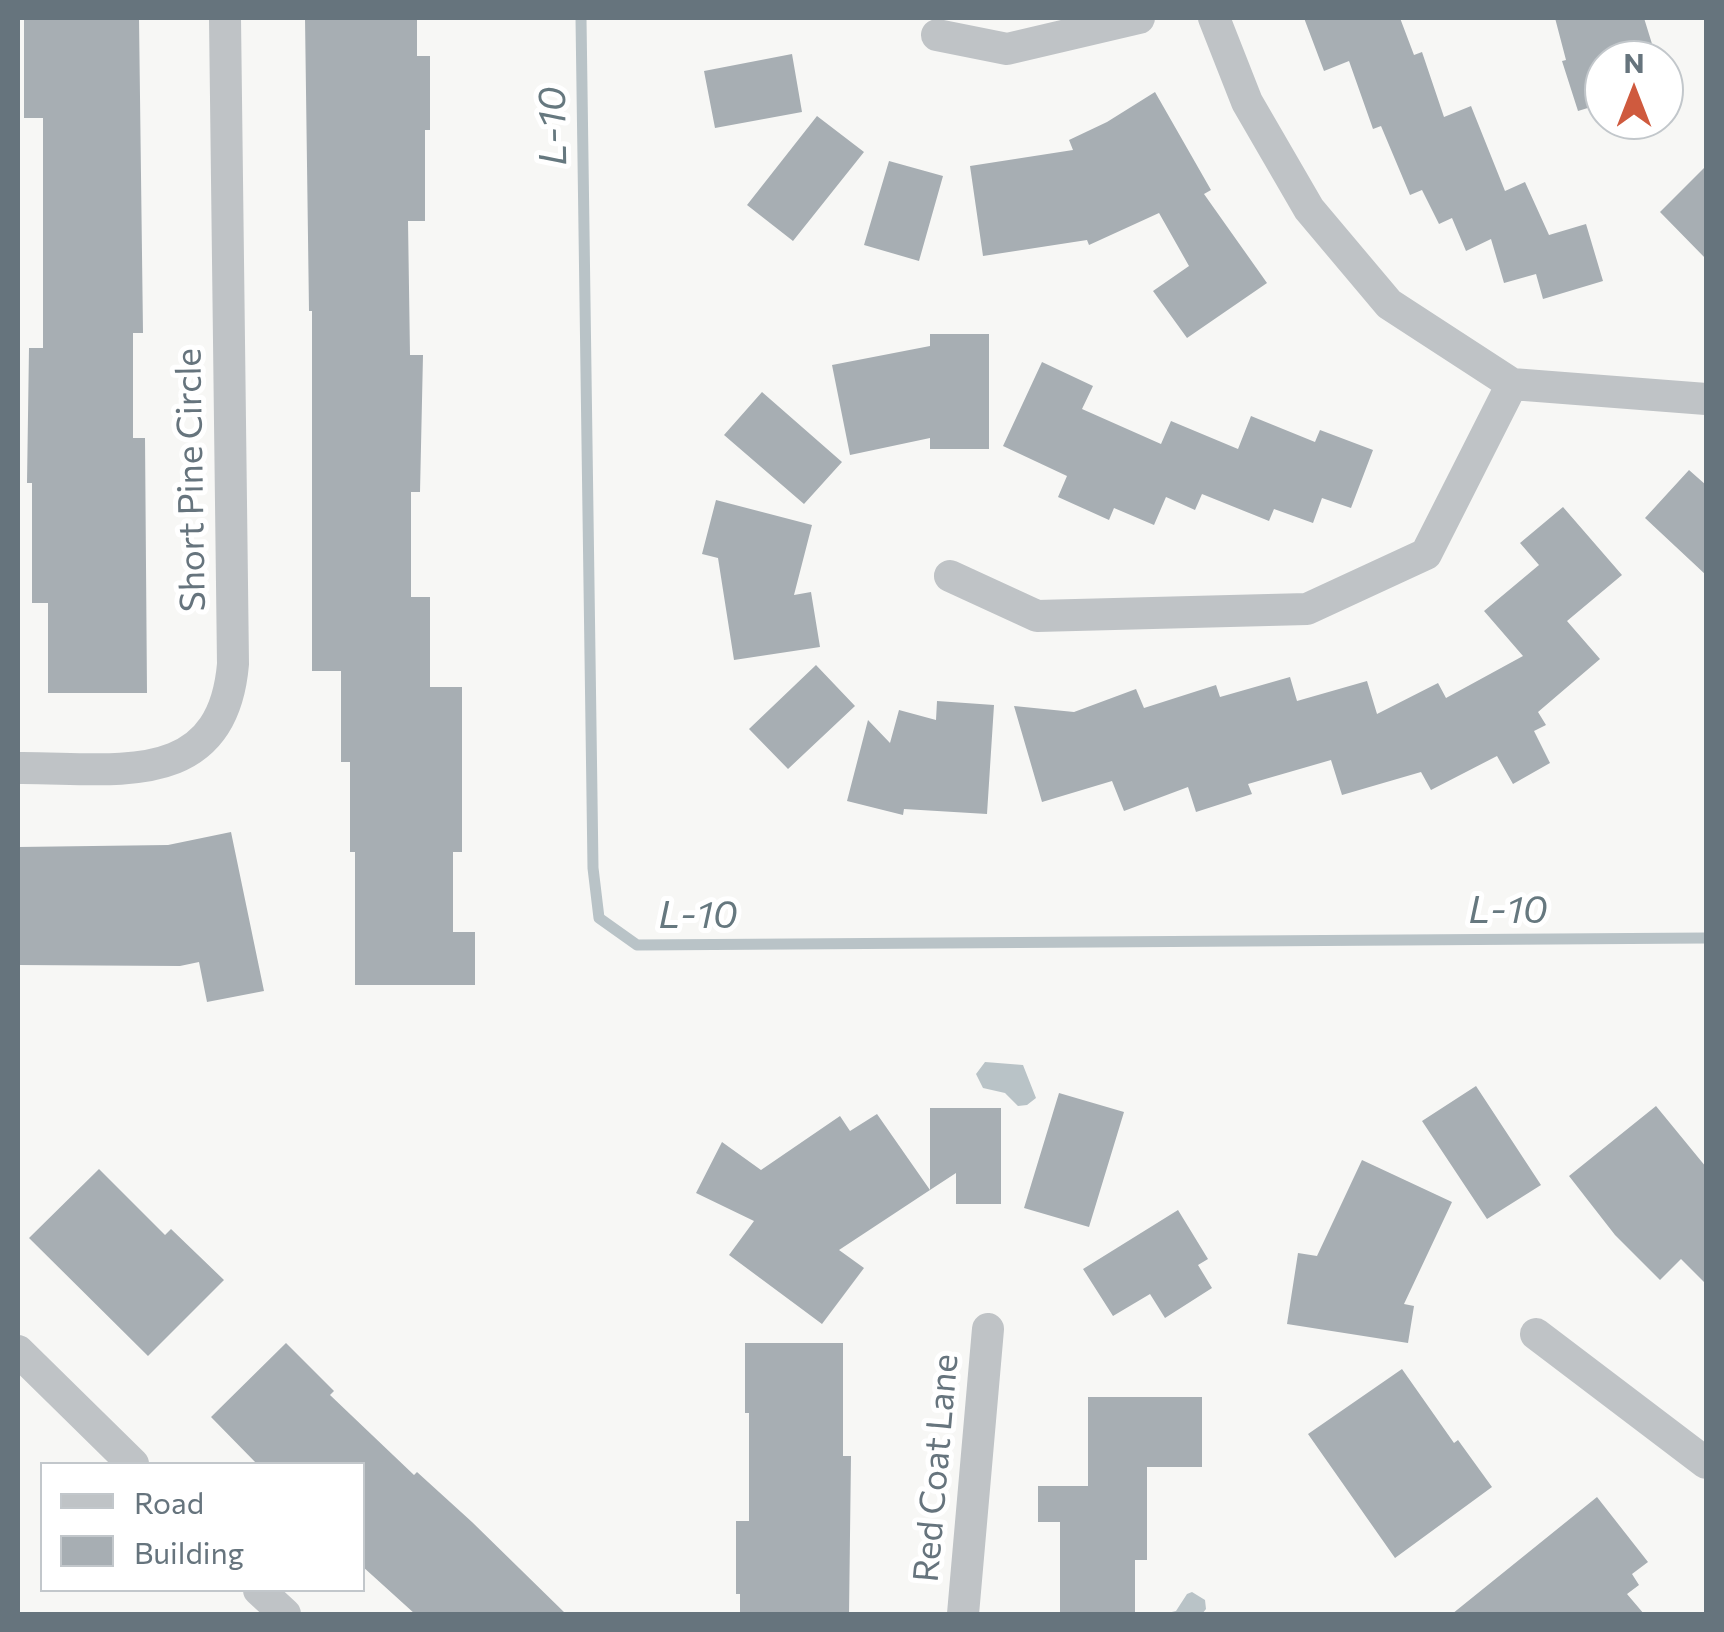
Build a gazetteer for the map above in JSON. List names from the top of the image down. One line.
{"streets":{"street":["Short Pine Circle","Red Coat Lane"]},"water":["L-10"],"legend":["Road","Building"],"north":"top"}
